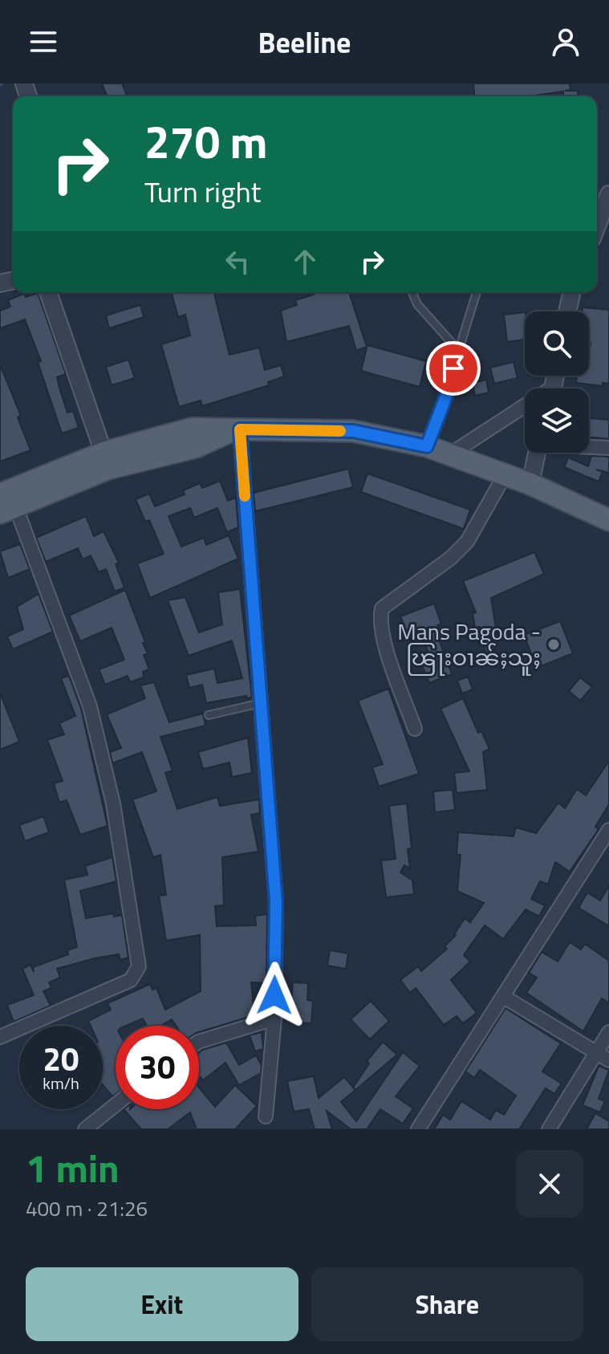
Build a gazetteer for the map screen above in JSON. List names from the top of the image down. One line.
{"places":["Mans Pagoda - ၽြႃးဝၢၼ်ႈသူႈ"],"page":{"header":"Beeline","turn":["270 m","Turn right"],"speed":"20 km/h","limit":"30","heading":["1 min","400 m · 21:26"],"buttons":["Exit","Share"]}}
